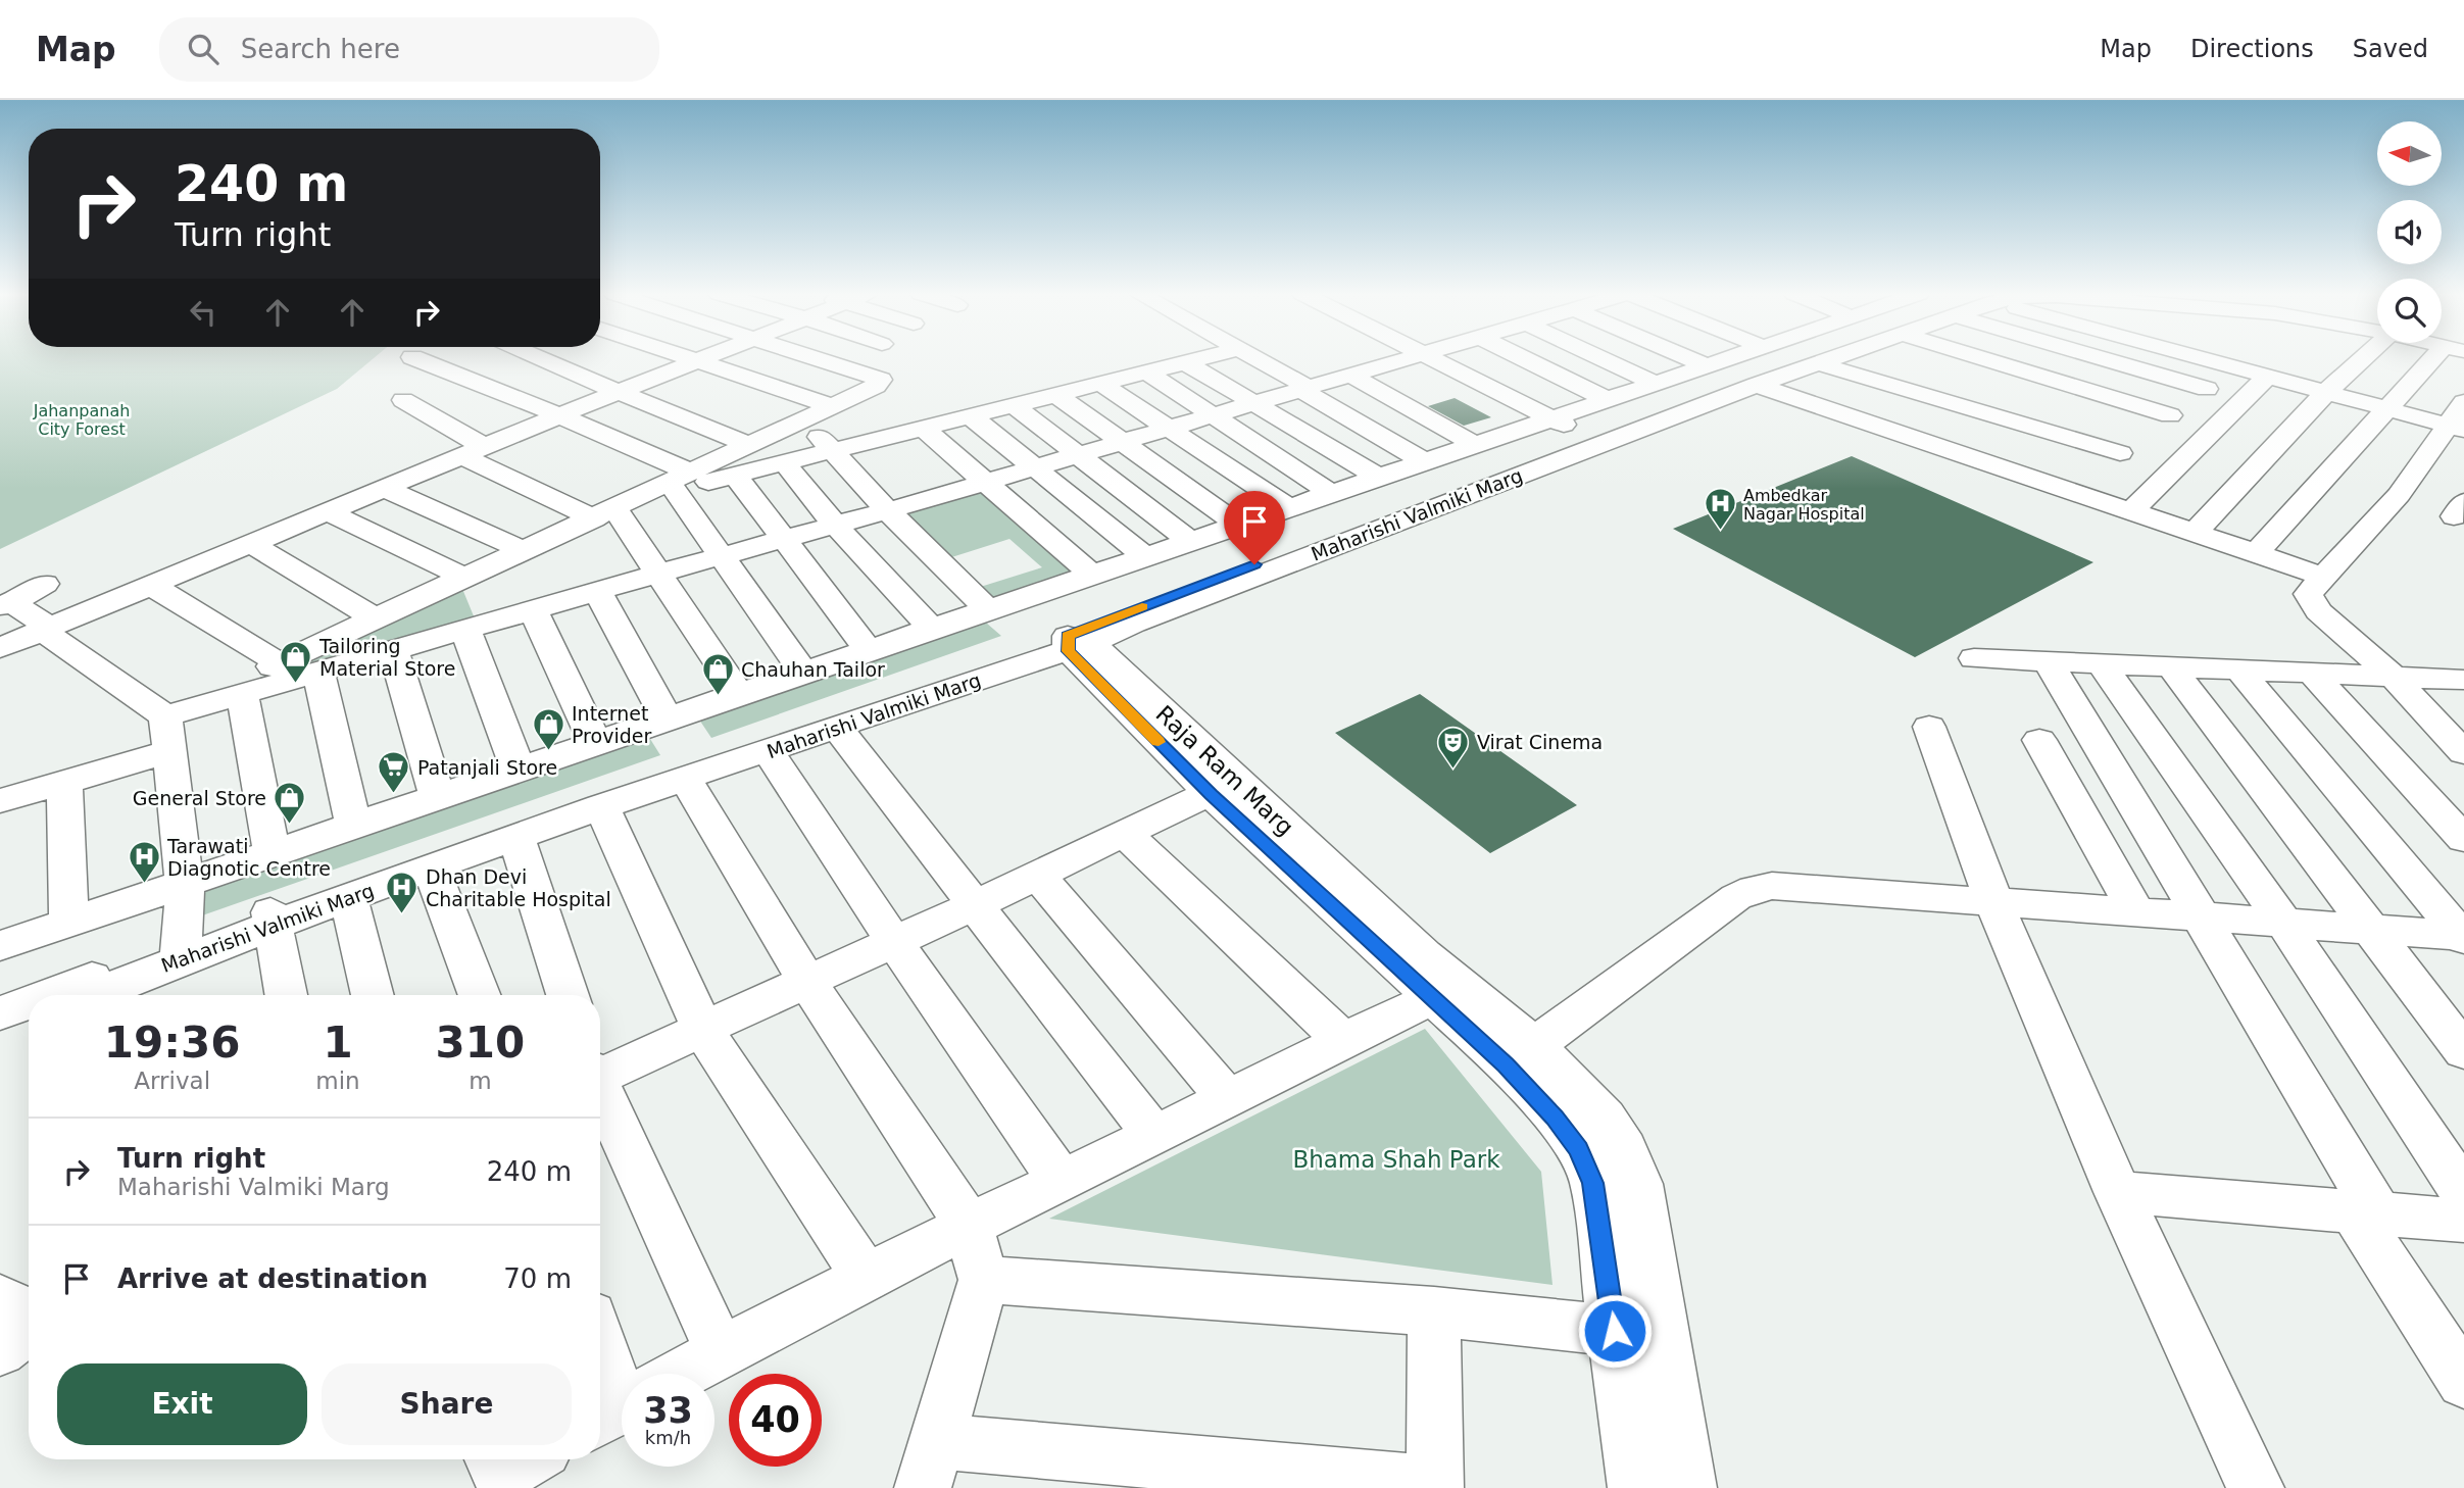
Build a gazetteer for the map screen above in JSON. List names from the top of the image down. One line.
{"streets":{"street":["Maharishi Valmiki Marg","Raja Ram Marg"]},"crossings":[["Maharishi Valmiki Marg","Raja Ram Marg"]],"parks":["Jahanpanah City Forest","Bhama Shah Park"],"places":{"hospital":["Ambedkar Nagar Hospital","Tarawati Diagnotic Centre","Dhan Devi Charitable Hospital"],"shop":["Tailoring Material Store","Chauhan Tailor","Internet Provider","General Store"],"theatre":["Virat Cinema"],"supermarket":["Patanjali Store"]},"north":"left","page":{"header":"Map","search":"Search here","nav":["Map","Directions","Saved"],"turn":["240 m","Turn right"],"eta":["19:36","Arrival","1","min","310","m"],"list":[{"name":"Turn right","note":"Maharishi Valmiki Marg","value":"240 m"},{"name":"Arrive at destination","value":"70 m"}],"buttons":["Exit","Share"],"speed":"33 km/h","limit":"40"}}
